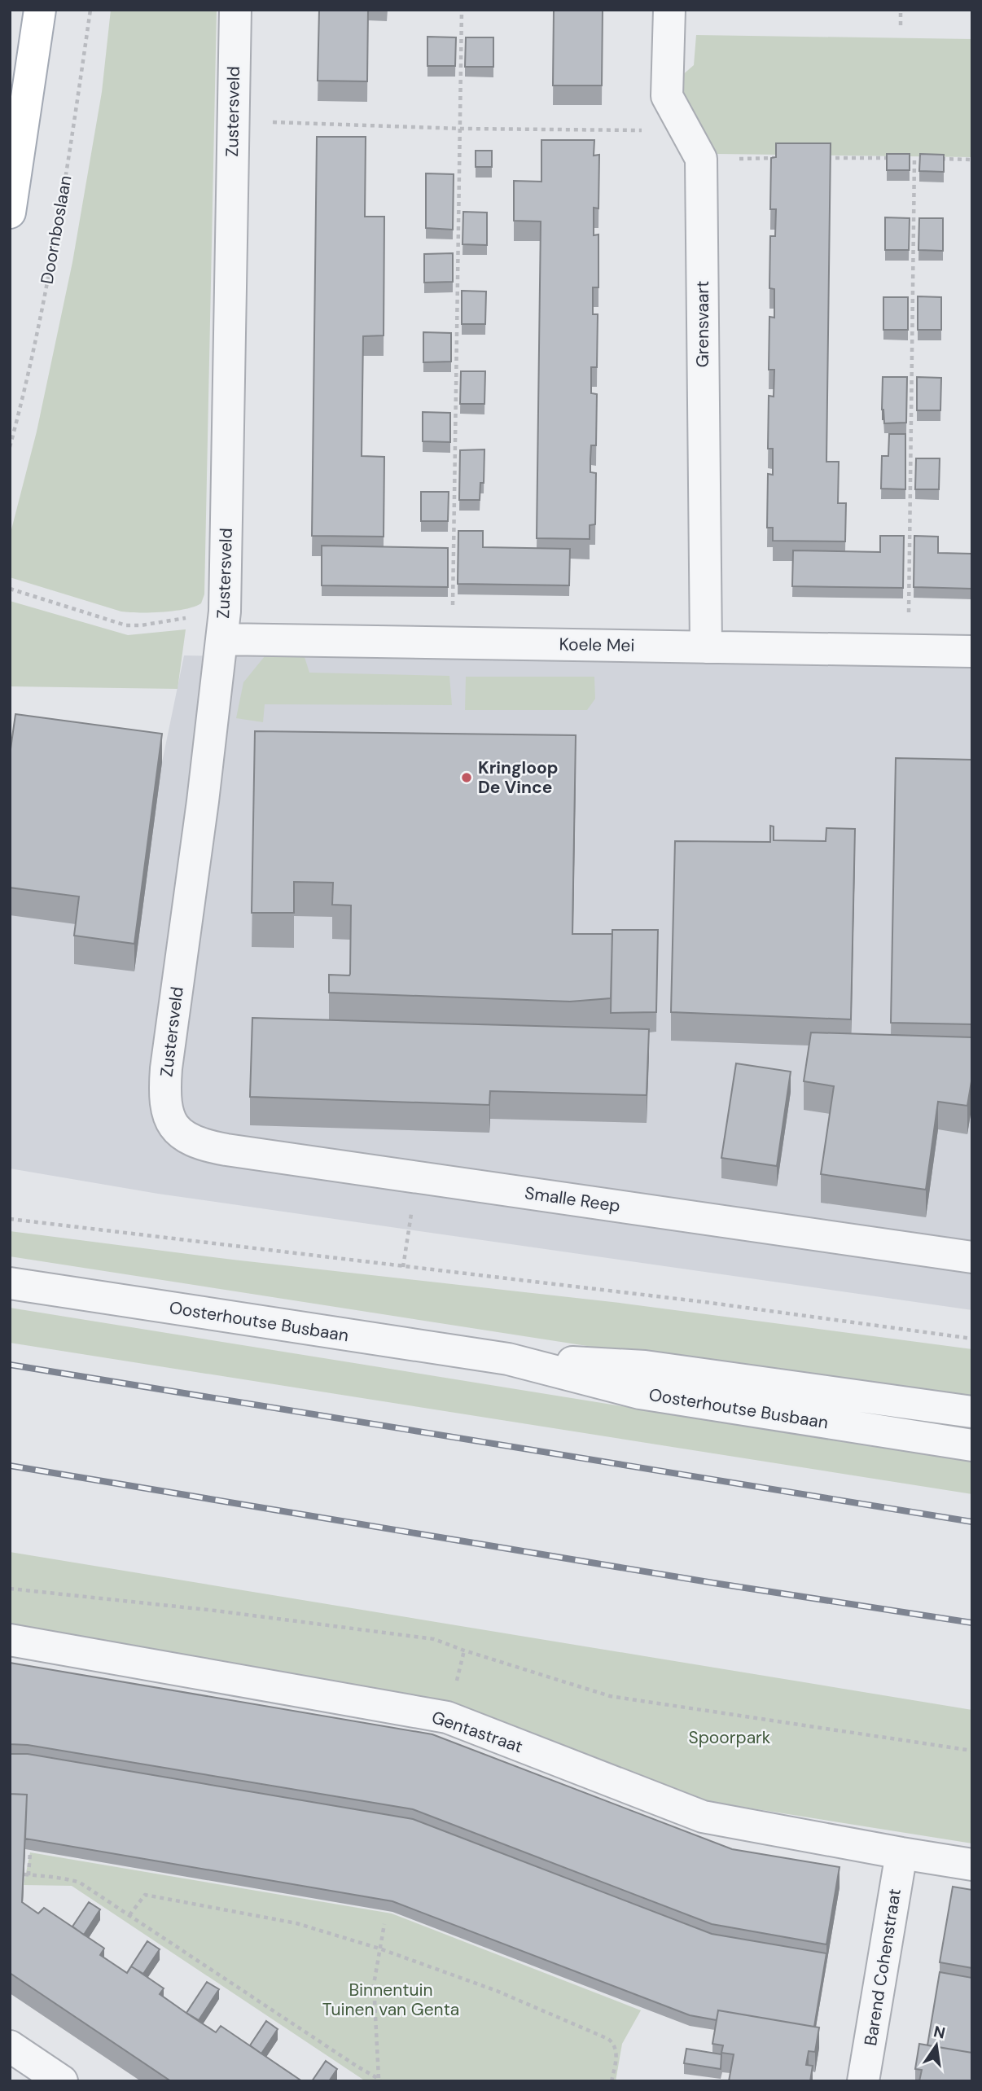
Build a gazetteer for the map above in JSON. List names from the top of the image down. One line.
{"streets":{"street":["Zustersveld","Grensvaart","Koele Mei","Smalle Reep","Oosterhoutse Busbaan","Gentastraat","Barend Cohenstraat"],"path":["Doornboslaan"]},"crossings":[["Zustersveld","Koele Mei"],["Zustersveld","Smalle Reep"],["Grensvaart","Koele Mei"],["Gentastraat","Barend Cohenstraat"]],"parks":["Spoorpark","Binnentuin Tuinen van Genta"],"places":["Kringloop De Vince"],"north":"top"}
